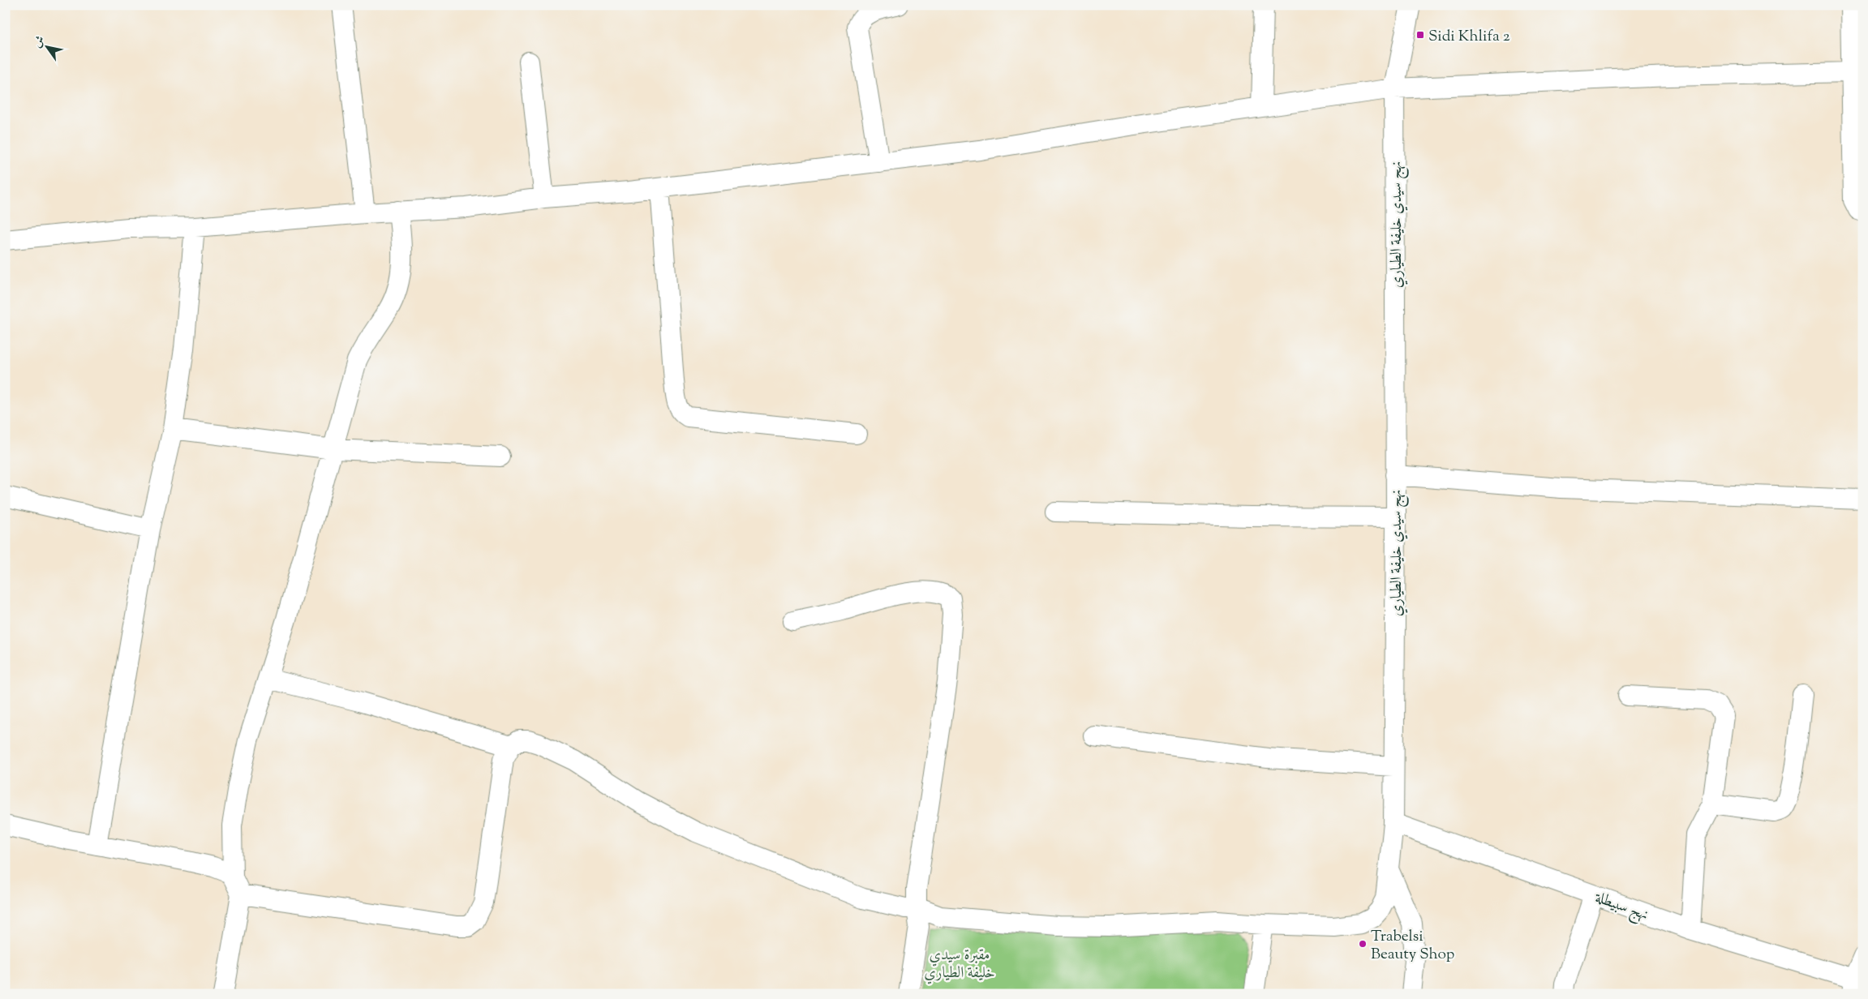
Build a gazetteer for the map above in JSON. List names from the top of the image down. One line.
{"streets":{"street":["نهج سيدي خليفة الطياري","نهج سبيطلة"]},"crossings":[["نهج سيدي خليفة الطياري","نهج سبيطلة"]],"parks":["مقبرة سيدي خليفة الطياري"],"places":{"transit":["Sidi Khlifa 2"],"other":["Trabelsi Beauty Shop"]},"north":"top left"}
